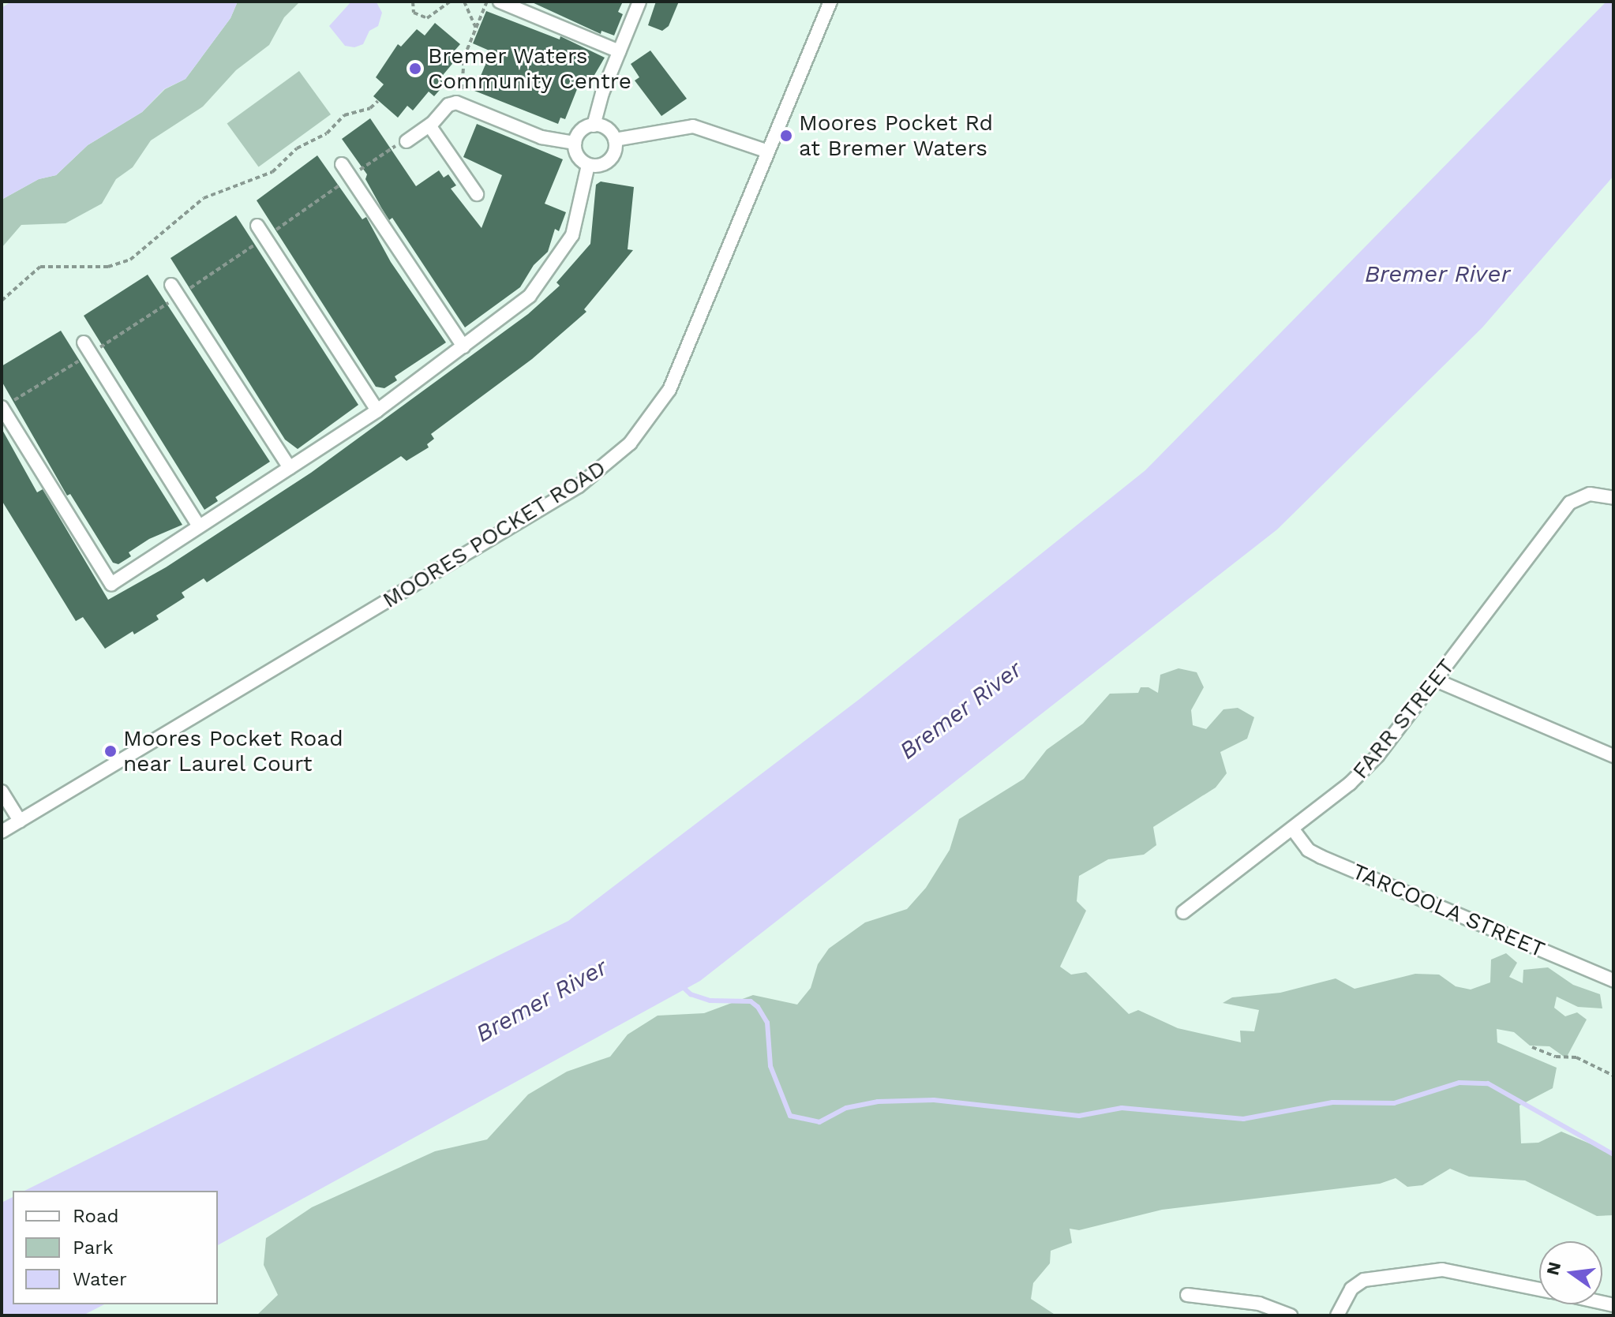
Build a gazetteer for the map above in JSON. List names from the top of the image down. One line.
{"streets":{"street":["MOORES POCKET ROAD","FARR STREET","TARCOOLA STREET"]},"crossings":[["FARR STREET","TARCOOLA STREET"]],"water":["Bremer River"],"places":["Bremer Waters Community Centre","Moores Pocket Rd at Bremer Waters","Moores Pocket Road near Laurel Court"],"legend":["Road","Park","Water"],"north":"left"}
